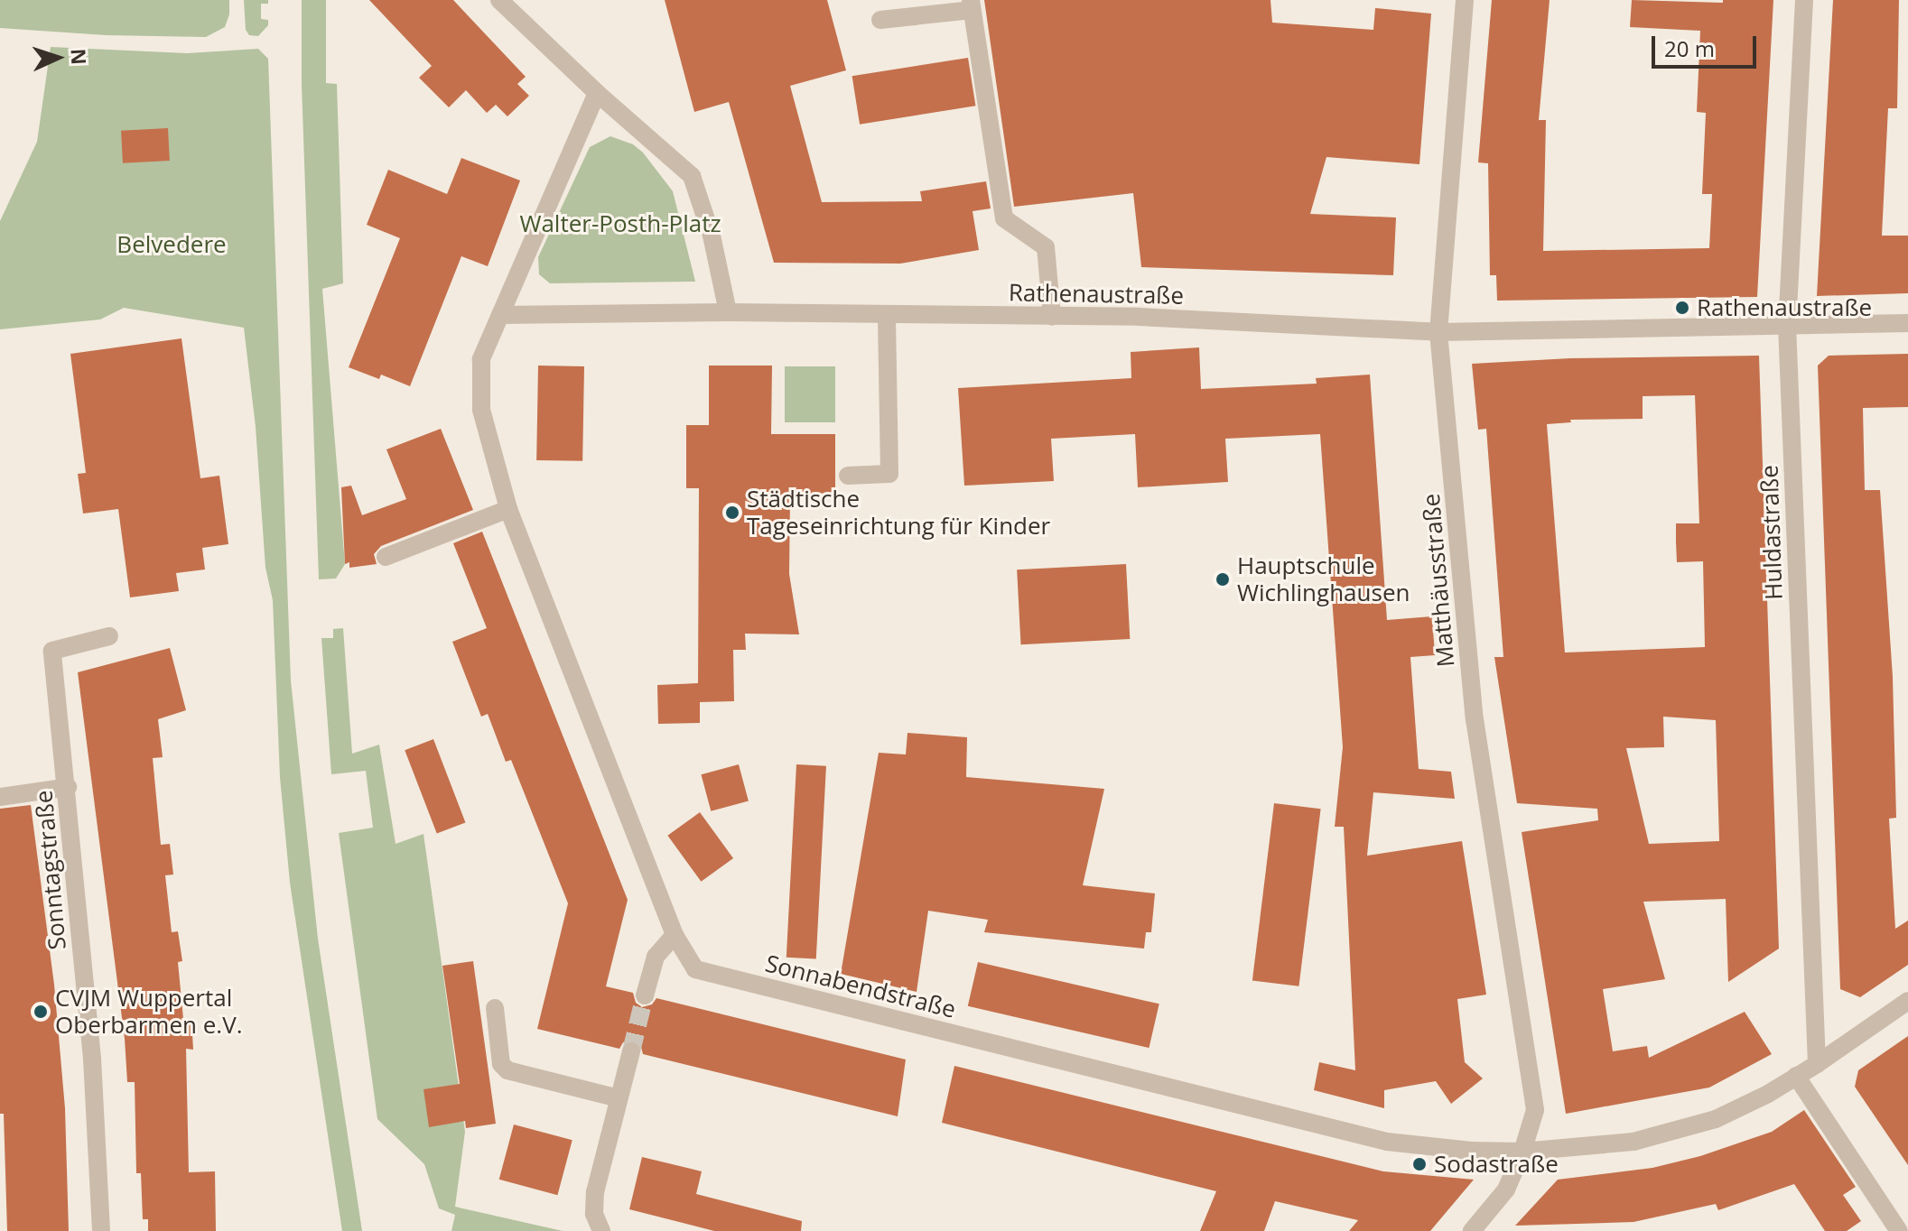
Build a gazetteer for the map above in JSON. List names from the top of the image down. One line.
{"streets":{"street":["Rathenaustraße","Huldastraße","Matthäusstraße","Sonntagstraße","Sonnabendstraße"]},"crossings":[["Rathenaustraße","Huldastraße"],["Rathenaustraße","Matthäusstraße"],["Huldastraße","Sonnabendstraße"],["Matthäusstraße","Sonnabendstraße"]],"parks":["Walter-Posth-Platz","Belvedere"],"places":["Rathenaustraße","Städtische Tageseinrichtung für Kinder","Hauptschule Wichlinghausen","CVJM Wuppertal Oberbarmen e.V.","Sodastraße"],"scale_bar":"20 m","north":"right"}
